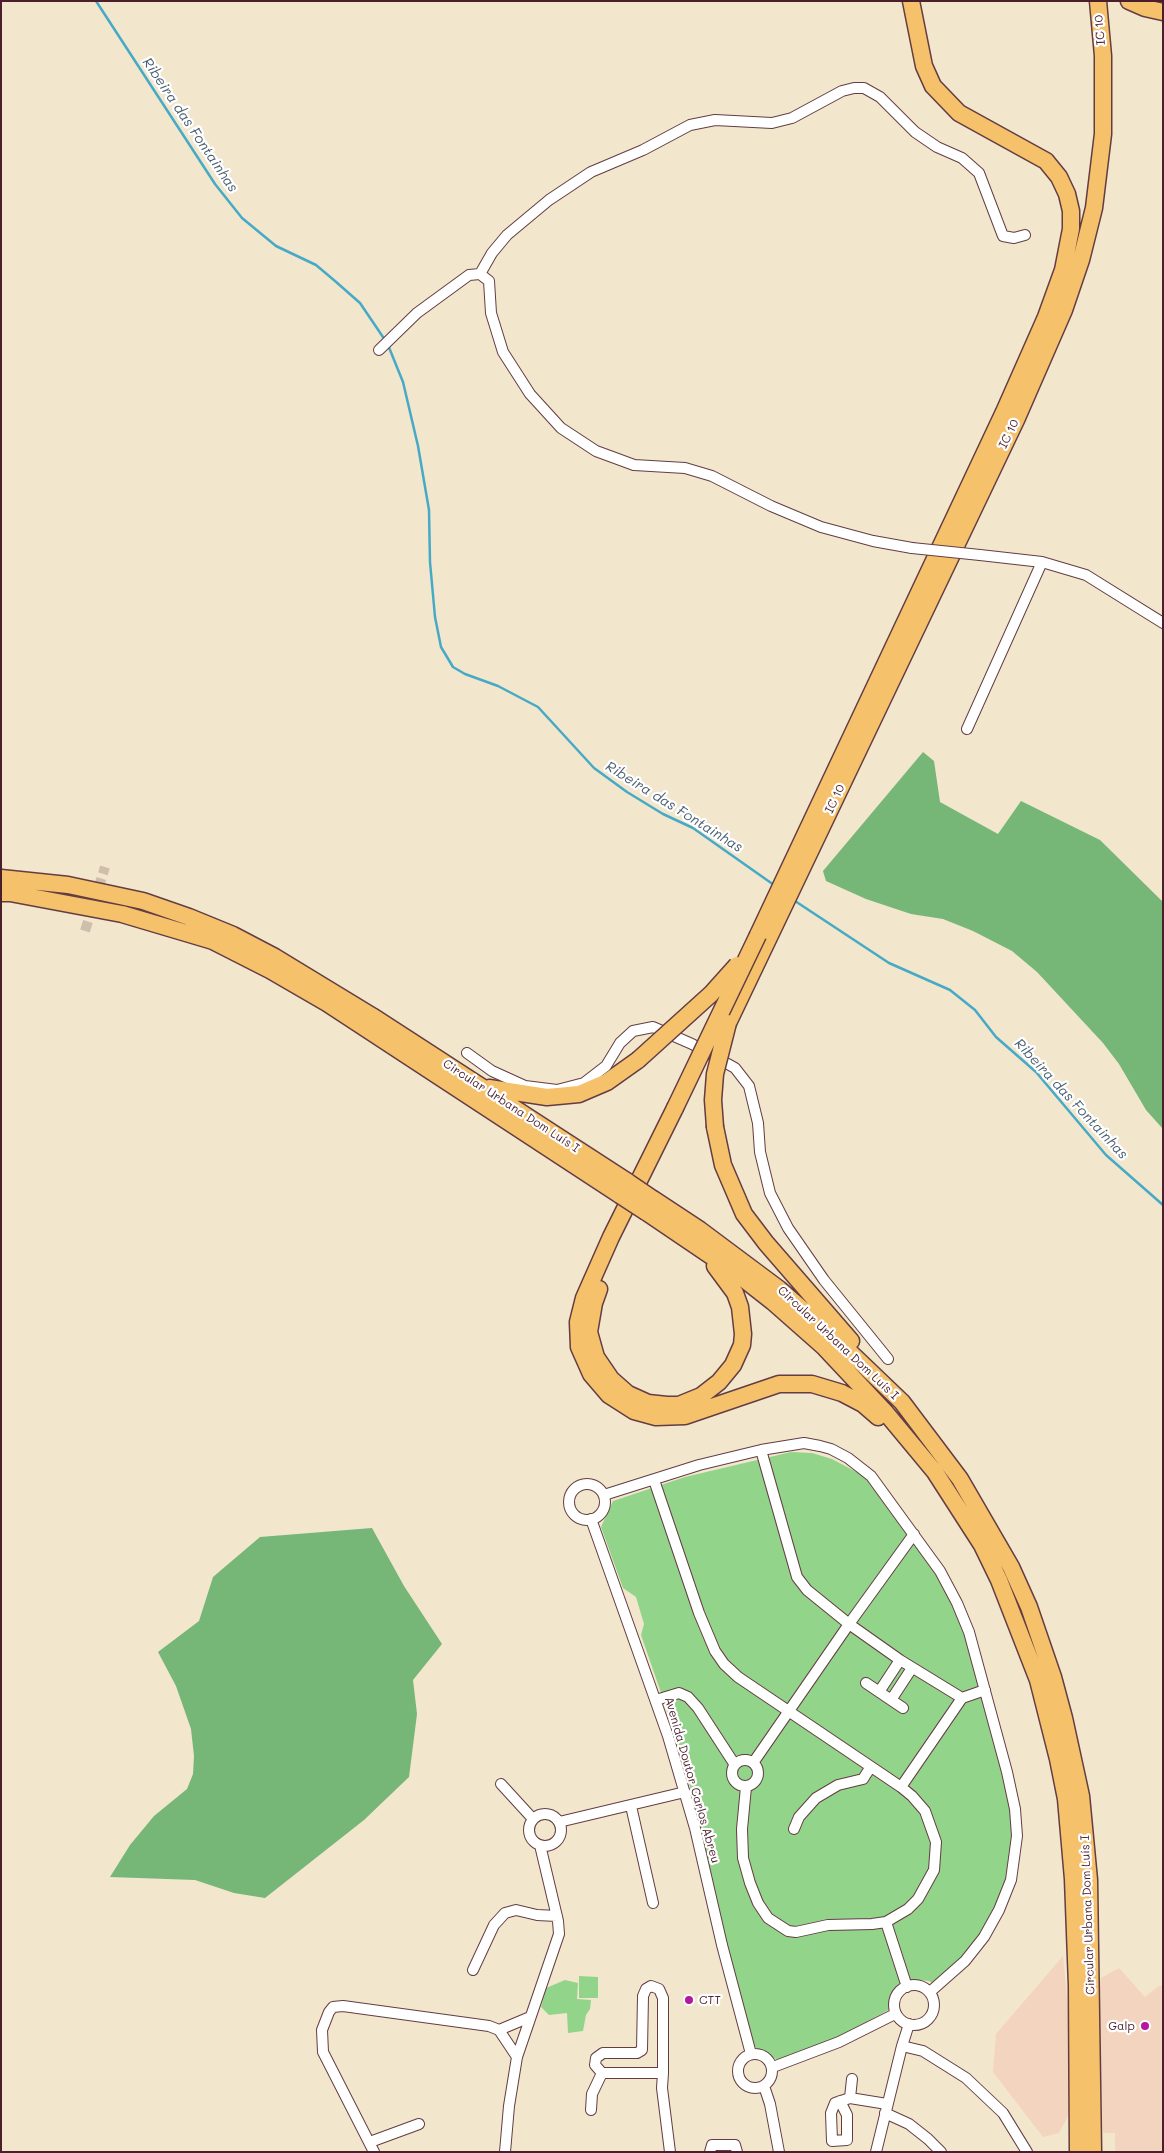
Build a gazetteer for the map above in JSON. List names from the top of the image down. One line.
{"streets":{"highway":["IC 10","Circular Urbana Dom Luís I"],"street":["Avenida Doutor Carlos Abreu"]},"crossings":[["IC 10","Circular Urbana Dom Luís I"]],"water":["Ribeira das Fontainhas"],"places":["CTT","Galp"]}
